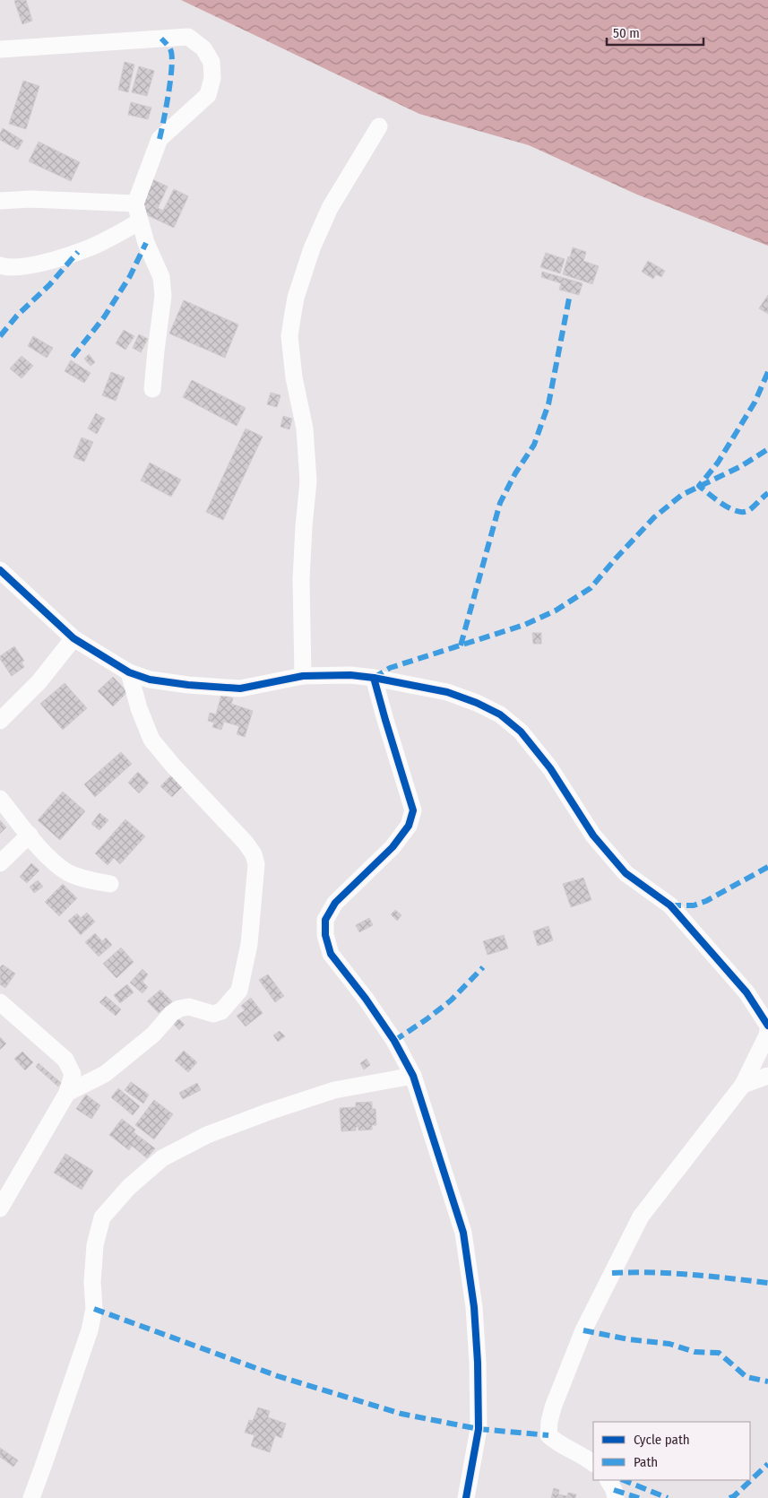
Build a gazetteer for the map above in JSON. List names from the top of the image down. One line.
{"legend":["Cycle path","Path"],"scale_bar":"50 m"}
